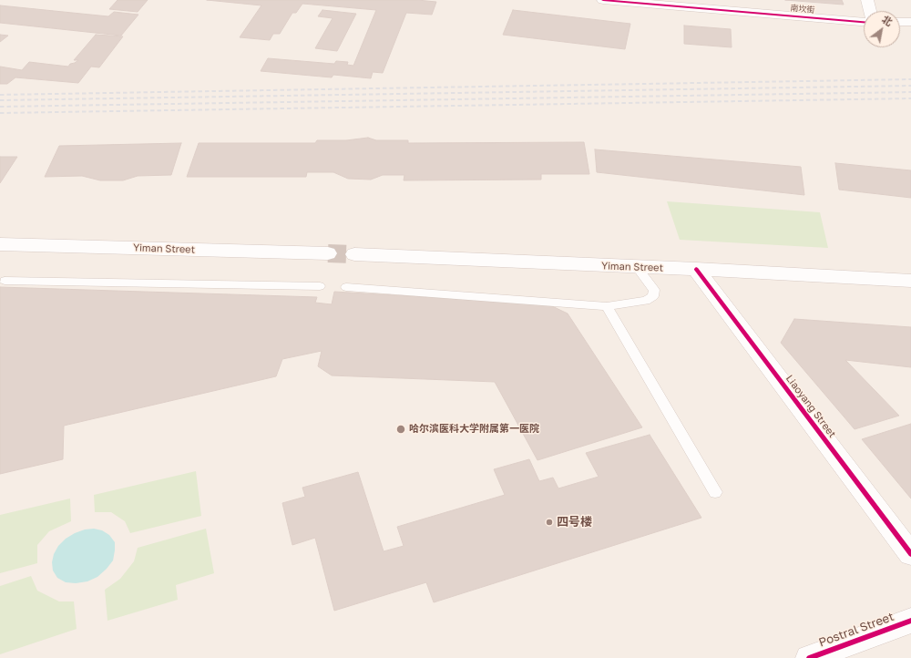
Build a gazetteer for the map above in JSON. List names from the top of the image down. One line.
{"streets":{"main road":["南坎街","Yiman Street","Liaoyang Street","Postral Street"]},"crossings":[["Yiman Street","Liaoyang Street"]],"places":["哈尔滨医科大学附属第一医院","四号楼"],"north":"top right"}
